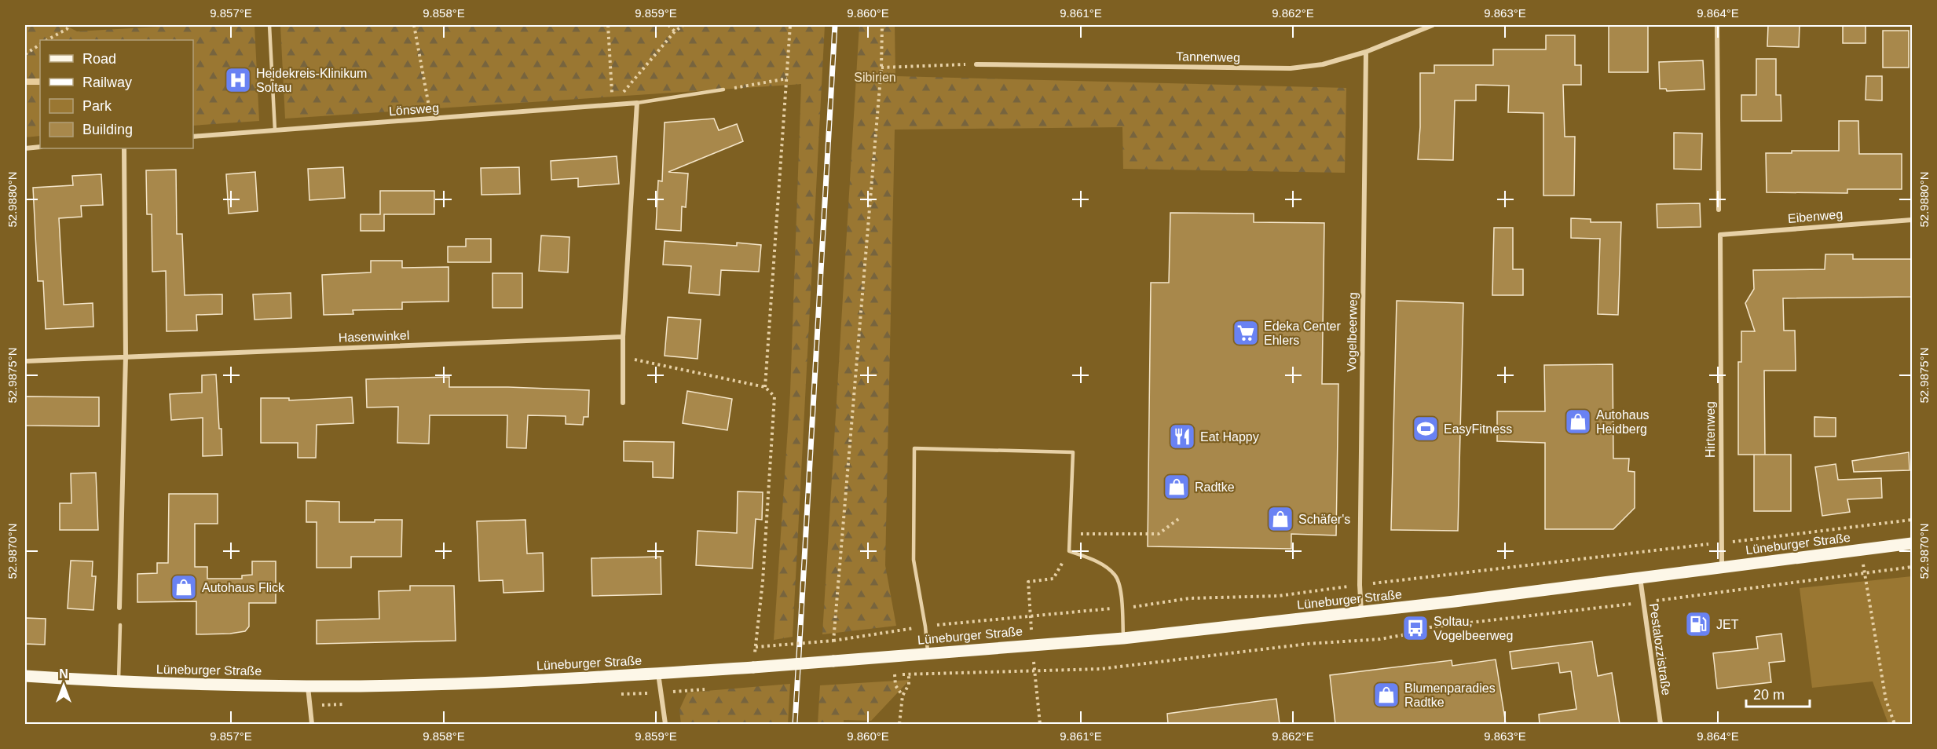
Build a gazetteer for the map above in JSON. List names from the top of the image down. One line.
{"streets":{"main road":["Lüneburger Straße"],"street":["Tannenweg","Lönsweg","Eibenweg","Vogelbeerweg","Hasenwinkel","Hirtenweg","Pestalozzistraße"]},"crossings":[["Tannenweg","Vogelbeerweg"],["Eibenweg","Hirtenweg"],["Vogelbeerweg","Lüneburger Straße"],["Hirtenweg","Lüneburger Straße"],["Lüneburger Straße","Pestalozzistraße"]],"parks":["Sibirien"],"places":{"hospital":["Heidekreis-Klinikum Soltau"],"supermarket":["Edeka Center Ehlers"],"shop":["Autohaus Heidberg","Radtke","Schäfer's","Autohaus Flick","Blumenparadies Radtke"],"sports":["EasyFitness"],"restaurant":["Eat Happy"],"fuel station":["JET"],"bus stop":["Soltau, Vogelbeerweg"]},"legend":["Road","Railway","Park","Building"],"scale_bar":"20 m","north":"top","coordinates":["9.857°E","9.858°E","9.859°E","9.860°E","9.861°E","9.862°E","9.863°E","9.864°E","52.9880°N","52.9875°N","52.9870°N"]}
